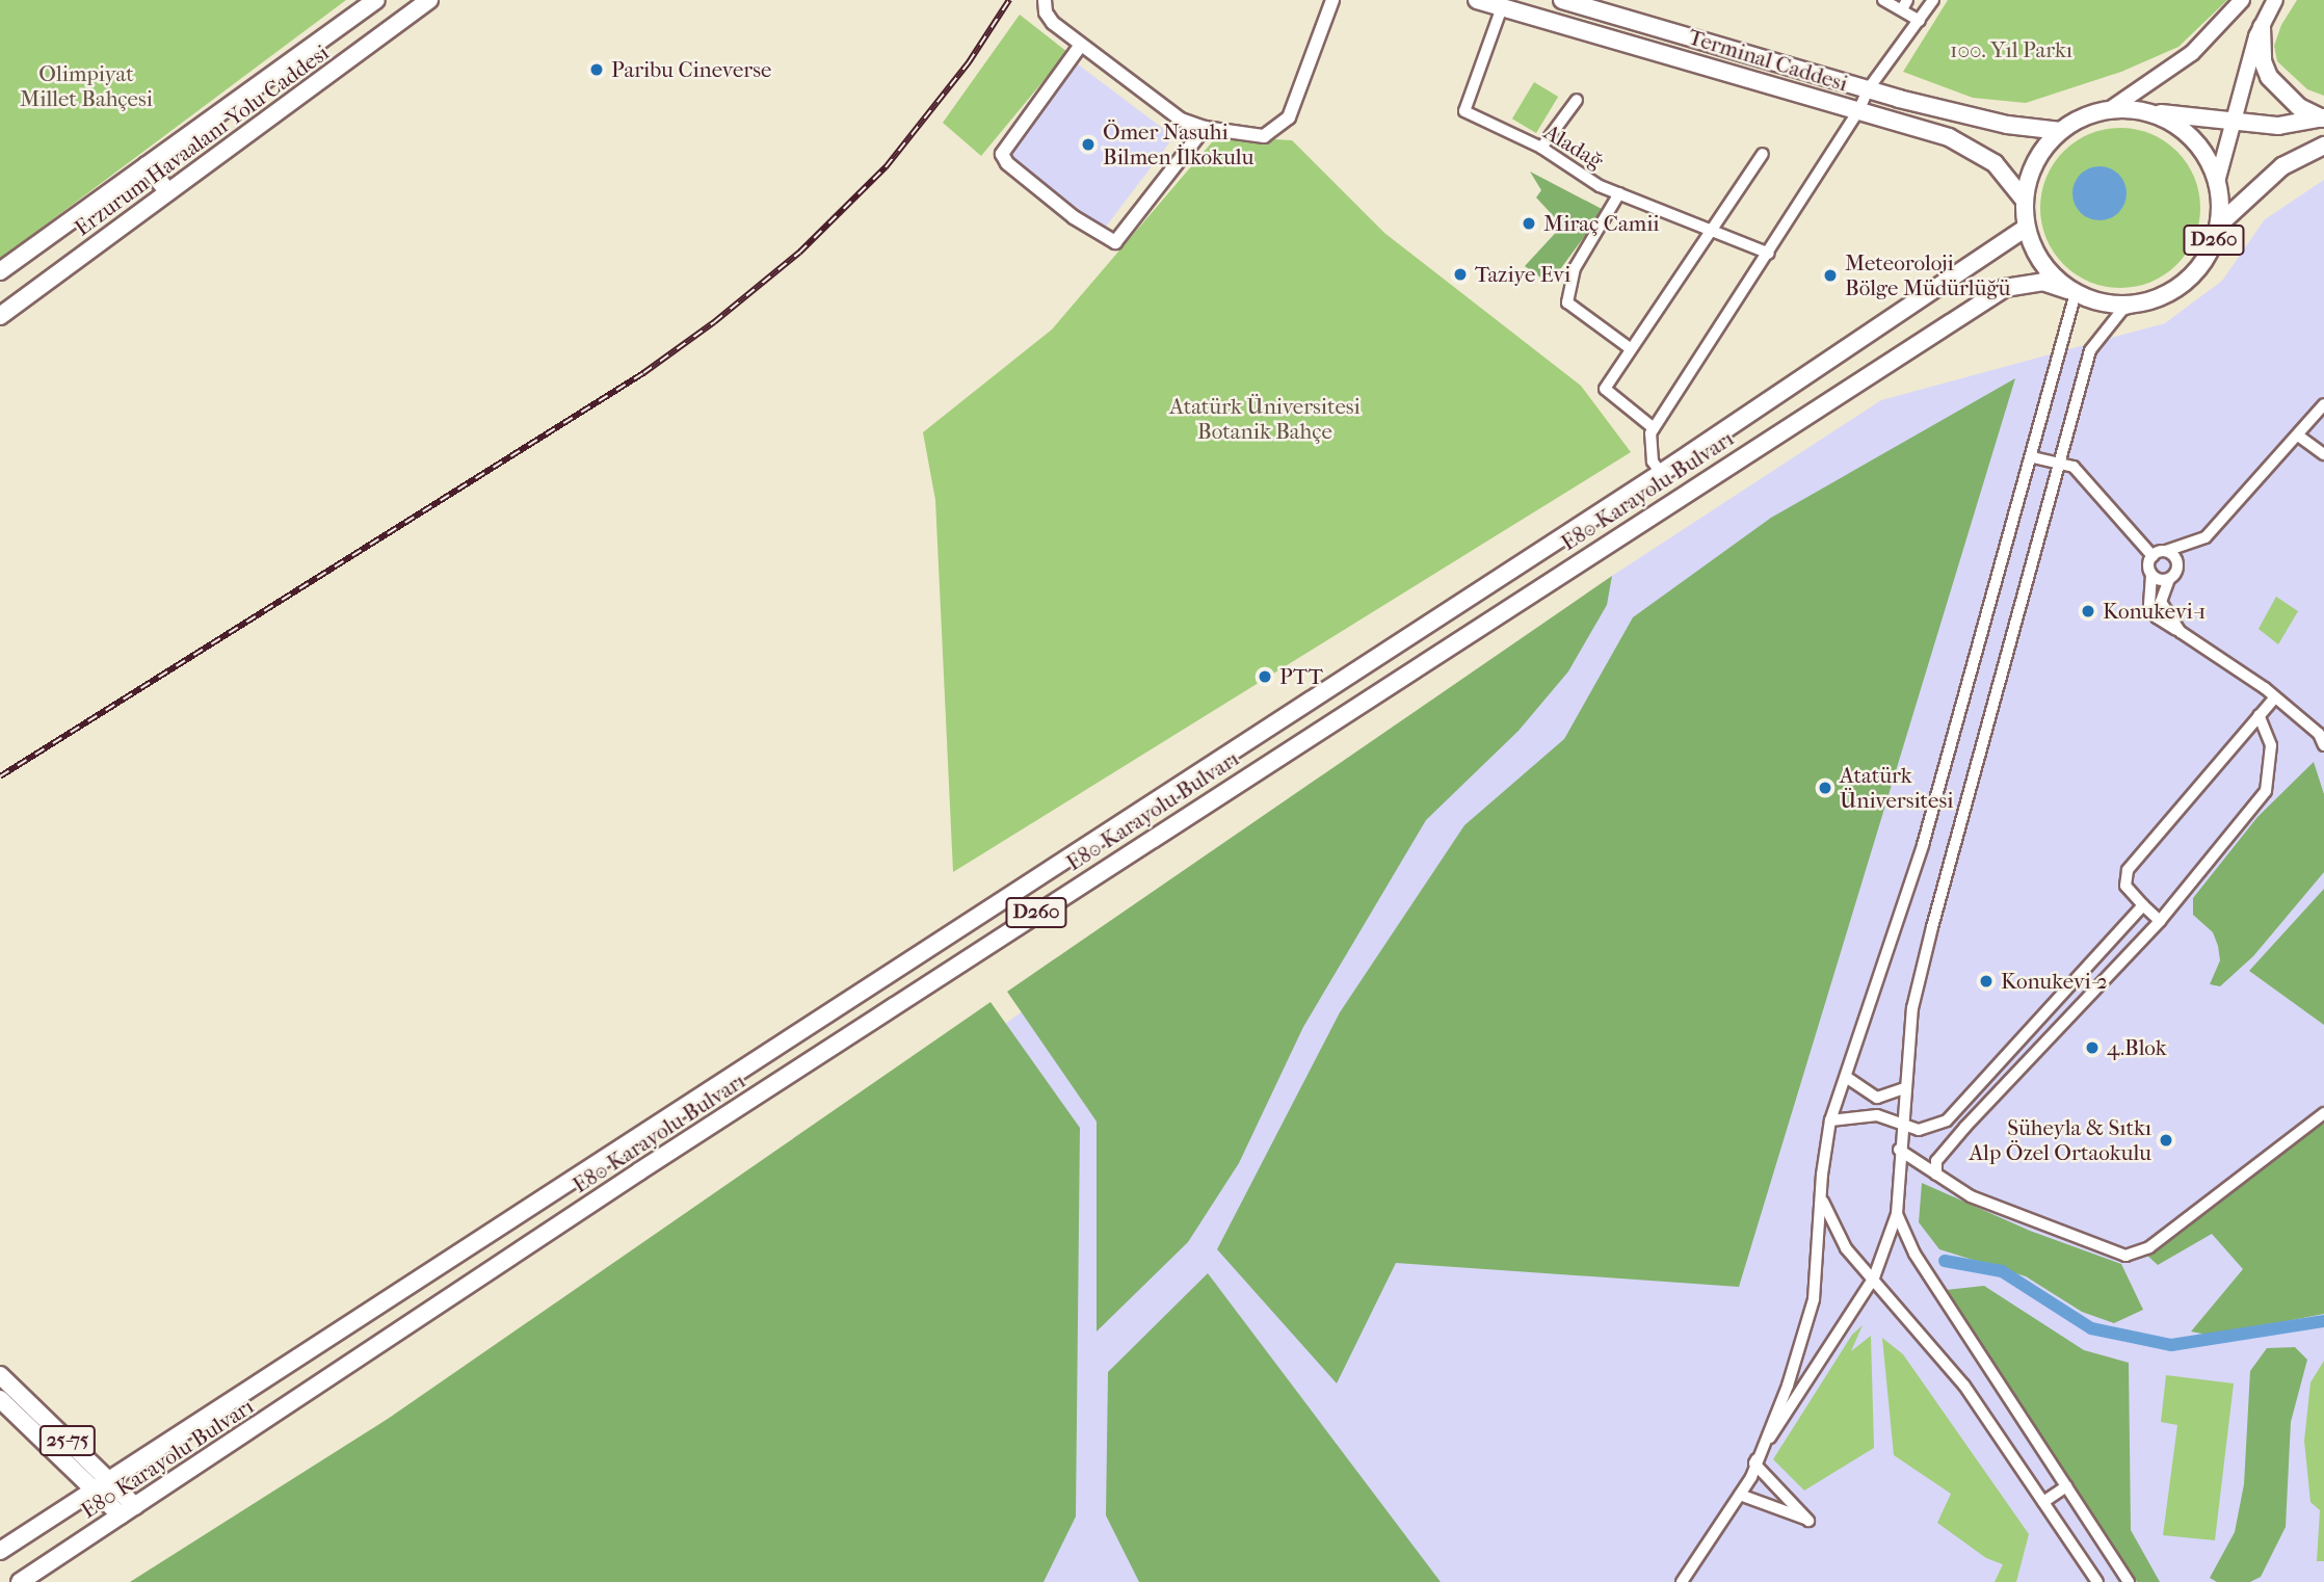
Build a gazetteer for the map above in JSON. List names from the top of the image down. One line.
{"streets":{"main road":["Terminal Caddesi","Erzurum Havaalanı Yolu Caddesi","D260","E80 Karayolu Bulvarı","25-75"],"street":["Aladağ"]},"crossings":[["Terminal Caddesi","Aladağ"],["Terminal Caddesi","D260"],["Terminal Caddesi","E80 Karayolu Bulvarı"],["D260","E80 Karayolu Bulvarı"],["E80 Karayolu Bulvarı","25-75"]],"parks":["100. Yıl Parkı","Olimpiyat Millet Bahçesi","Atatürk Üniversitesi Botanik Bahçe"],"places":["Paribu Cineverse","Ömer Nasuhi Bilmen İlkokulu","Miraç Camii","Taziye Evi","Meteoroloji Bölge Müdürlüğü","Konukevi-1","PTT","Atatürk Üniversitesi","Konukevi-2","4.Blok","Süheyla & Sıtkı Alp Özel Ortaokulu"]}
